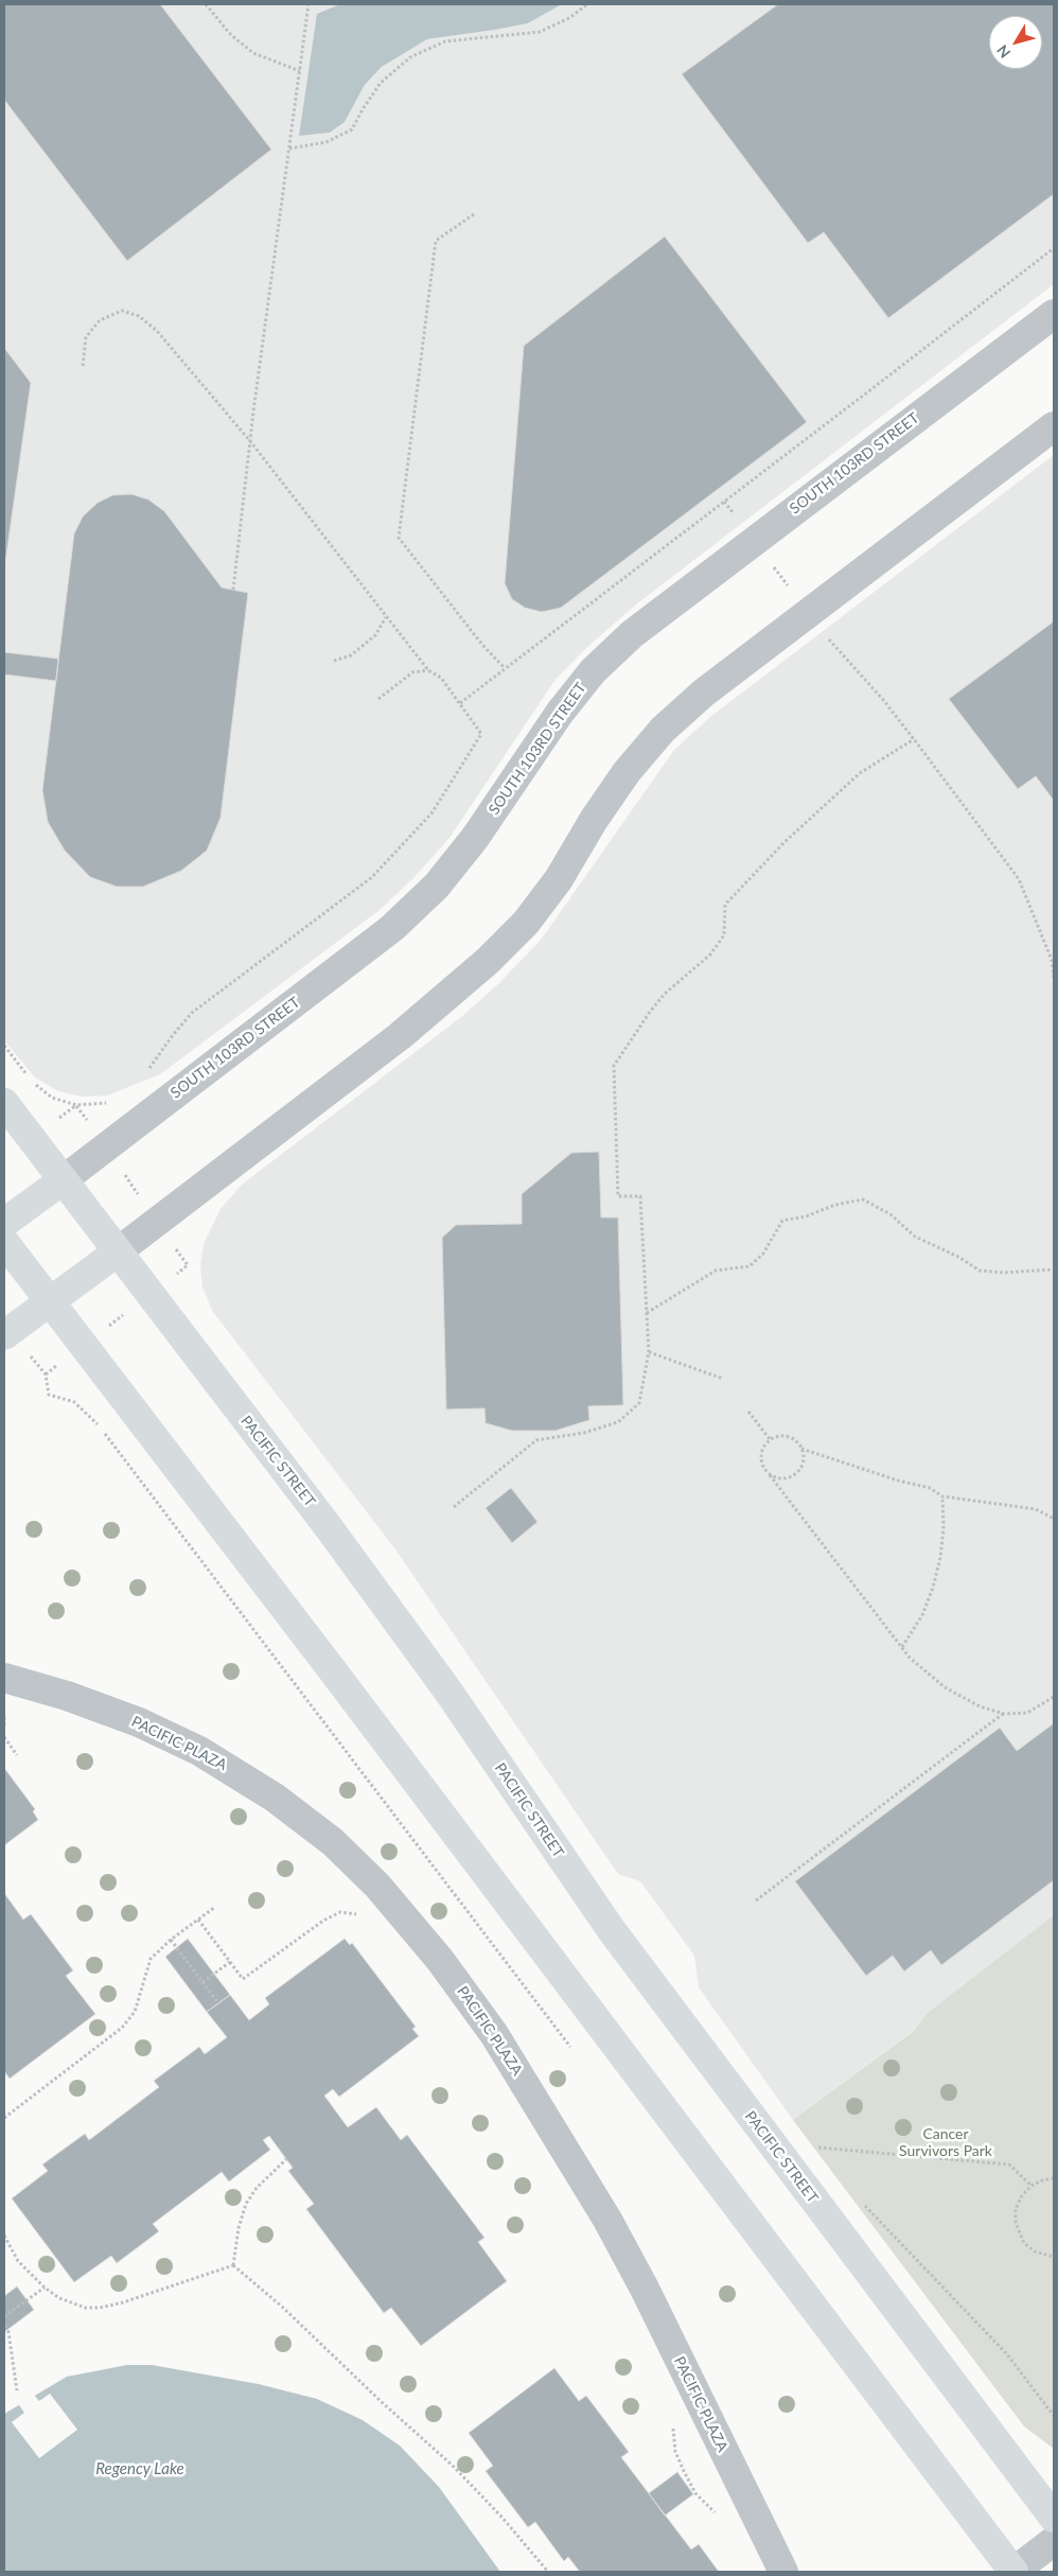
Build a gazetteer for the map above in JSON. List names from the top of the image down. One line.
{"streets":{"main road":["PACIFIC STREET"],"street":["SOUTH 103RD STREET","PACIFIC PLAZA"]},"crossings":[["SOUTH 103RD STREET","PACIFIC STREET"]],"water":["Regency Lake"],"parks":["Cancer Survivors Park"],"north":"bottom left"}
